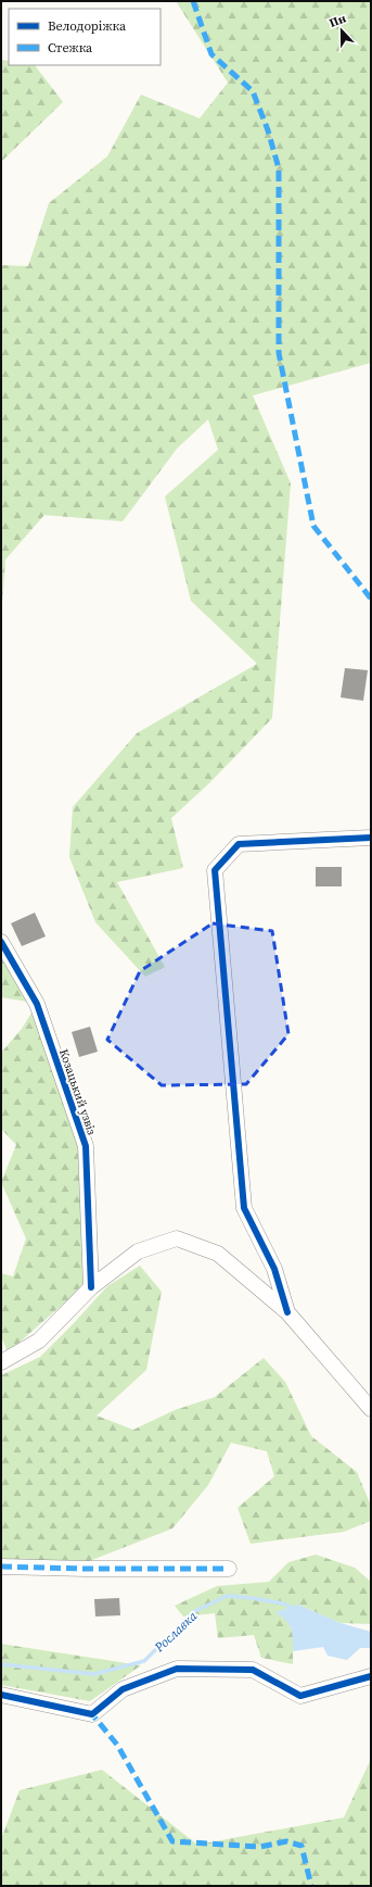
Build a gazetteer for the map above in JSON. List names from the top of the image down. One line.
{"streets":{"street":["Козацький узвіз"]},"water":["Рославка"],"legend":["Велодоріжка","Стежка"],"north":"top"}
